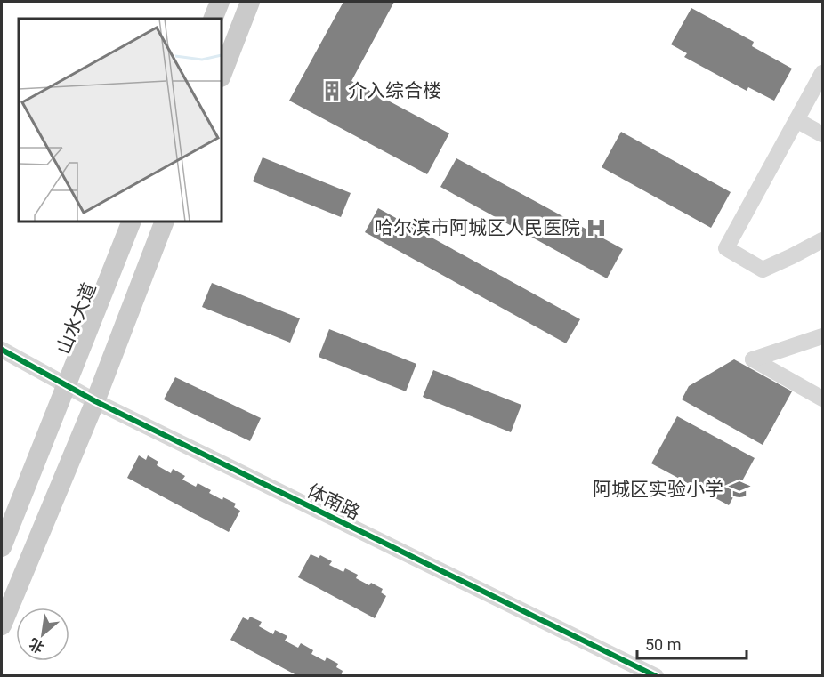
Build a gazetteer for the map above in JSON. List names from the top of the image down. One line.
{"streets":{"main road":["山水大道"],"street":["体南路"]},"crossings":[["山水大道","体南路"]],"places":{"building":["介入综合楼"],"hospital":["哈尔滨市阿城区人民医院"],"school or university":["阿城区实验小学"]},"scale_bar":"50 m","north":"bottom left"}
